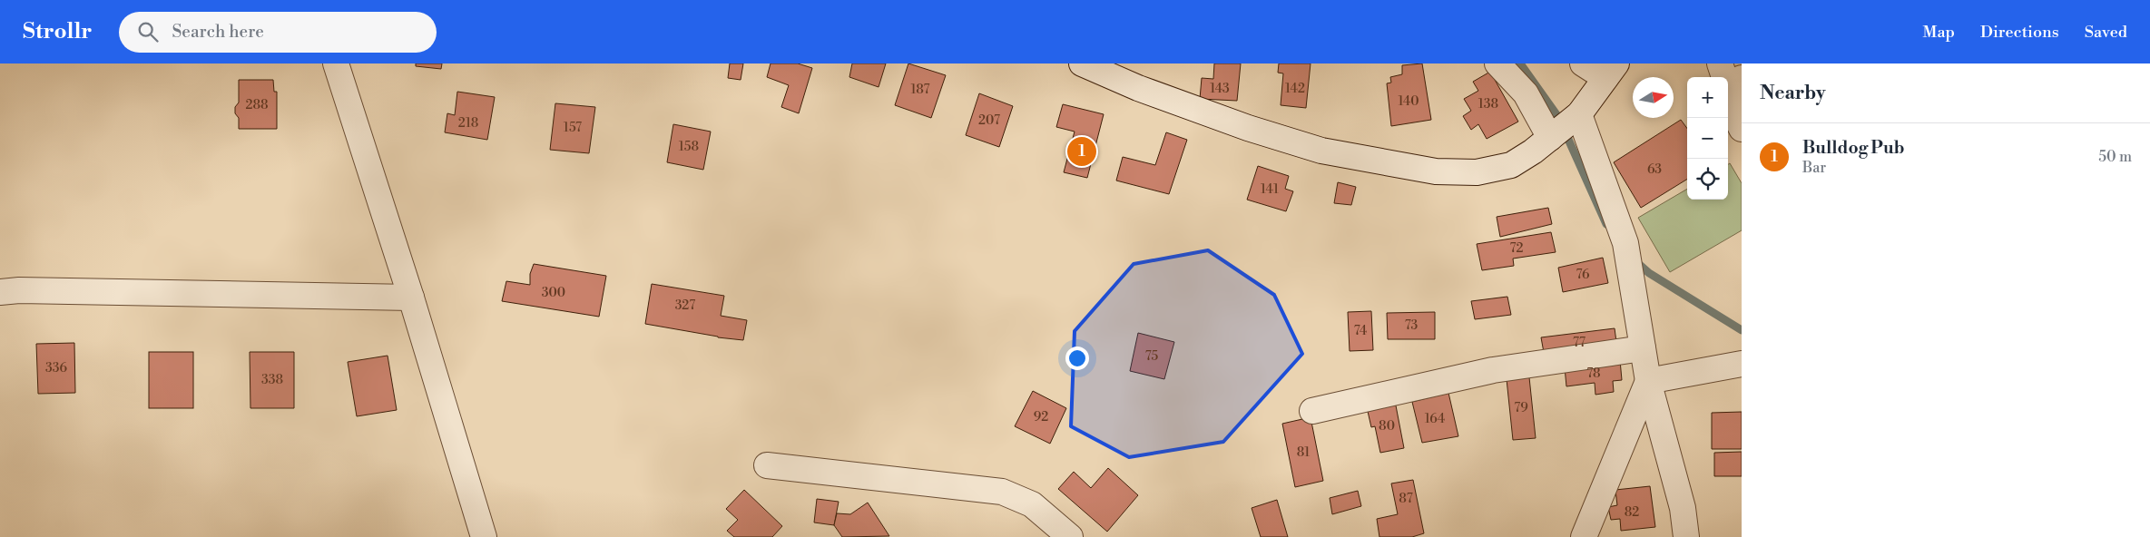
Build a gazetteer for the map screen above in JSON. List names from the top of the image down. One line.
{"house_numbers":["143","142","187","140","138","288","207","218","157","158","63","141","72","76","300","327","73","74","77","75","336","78","338","79","92","164","80","81","87","82"],"north":"right","page":{"header":"Strollr","search":"Search here","nav":["Map","Directions","Saved"],"heading":"Nearby","map_buttons":["+","−"],"list":[{"mark":"1","name":"Bulldog Pub","note":"Bar","value":"50 m"}],"pins":"1"}}
